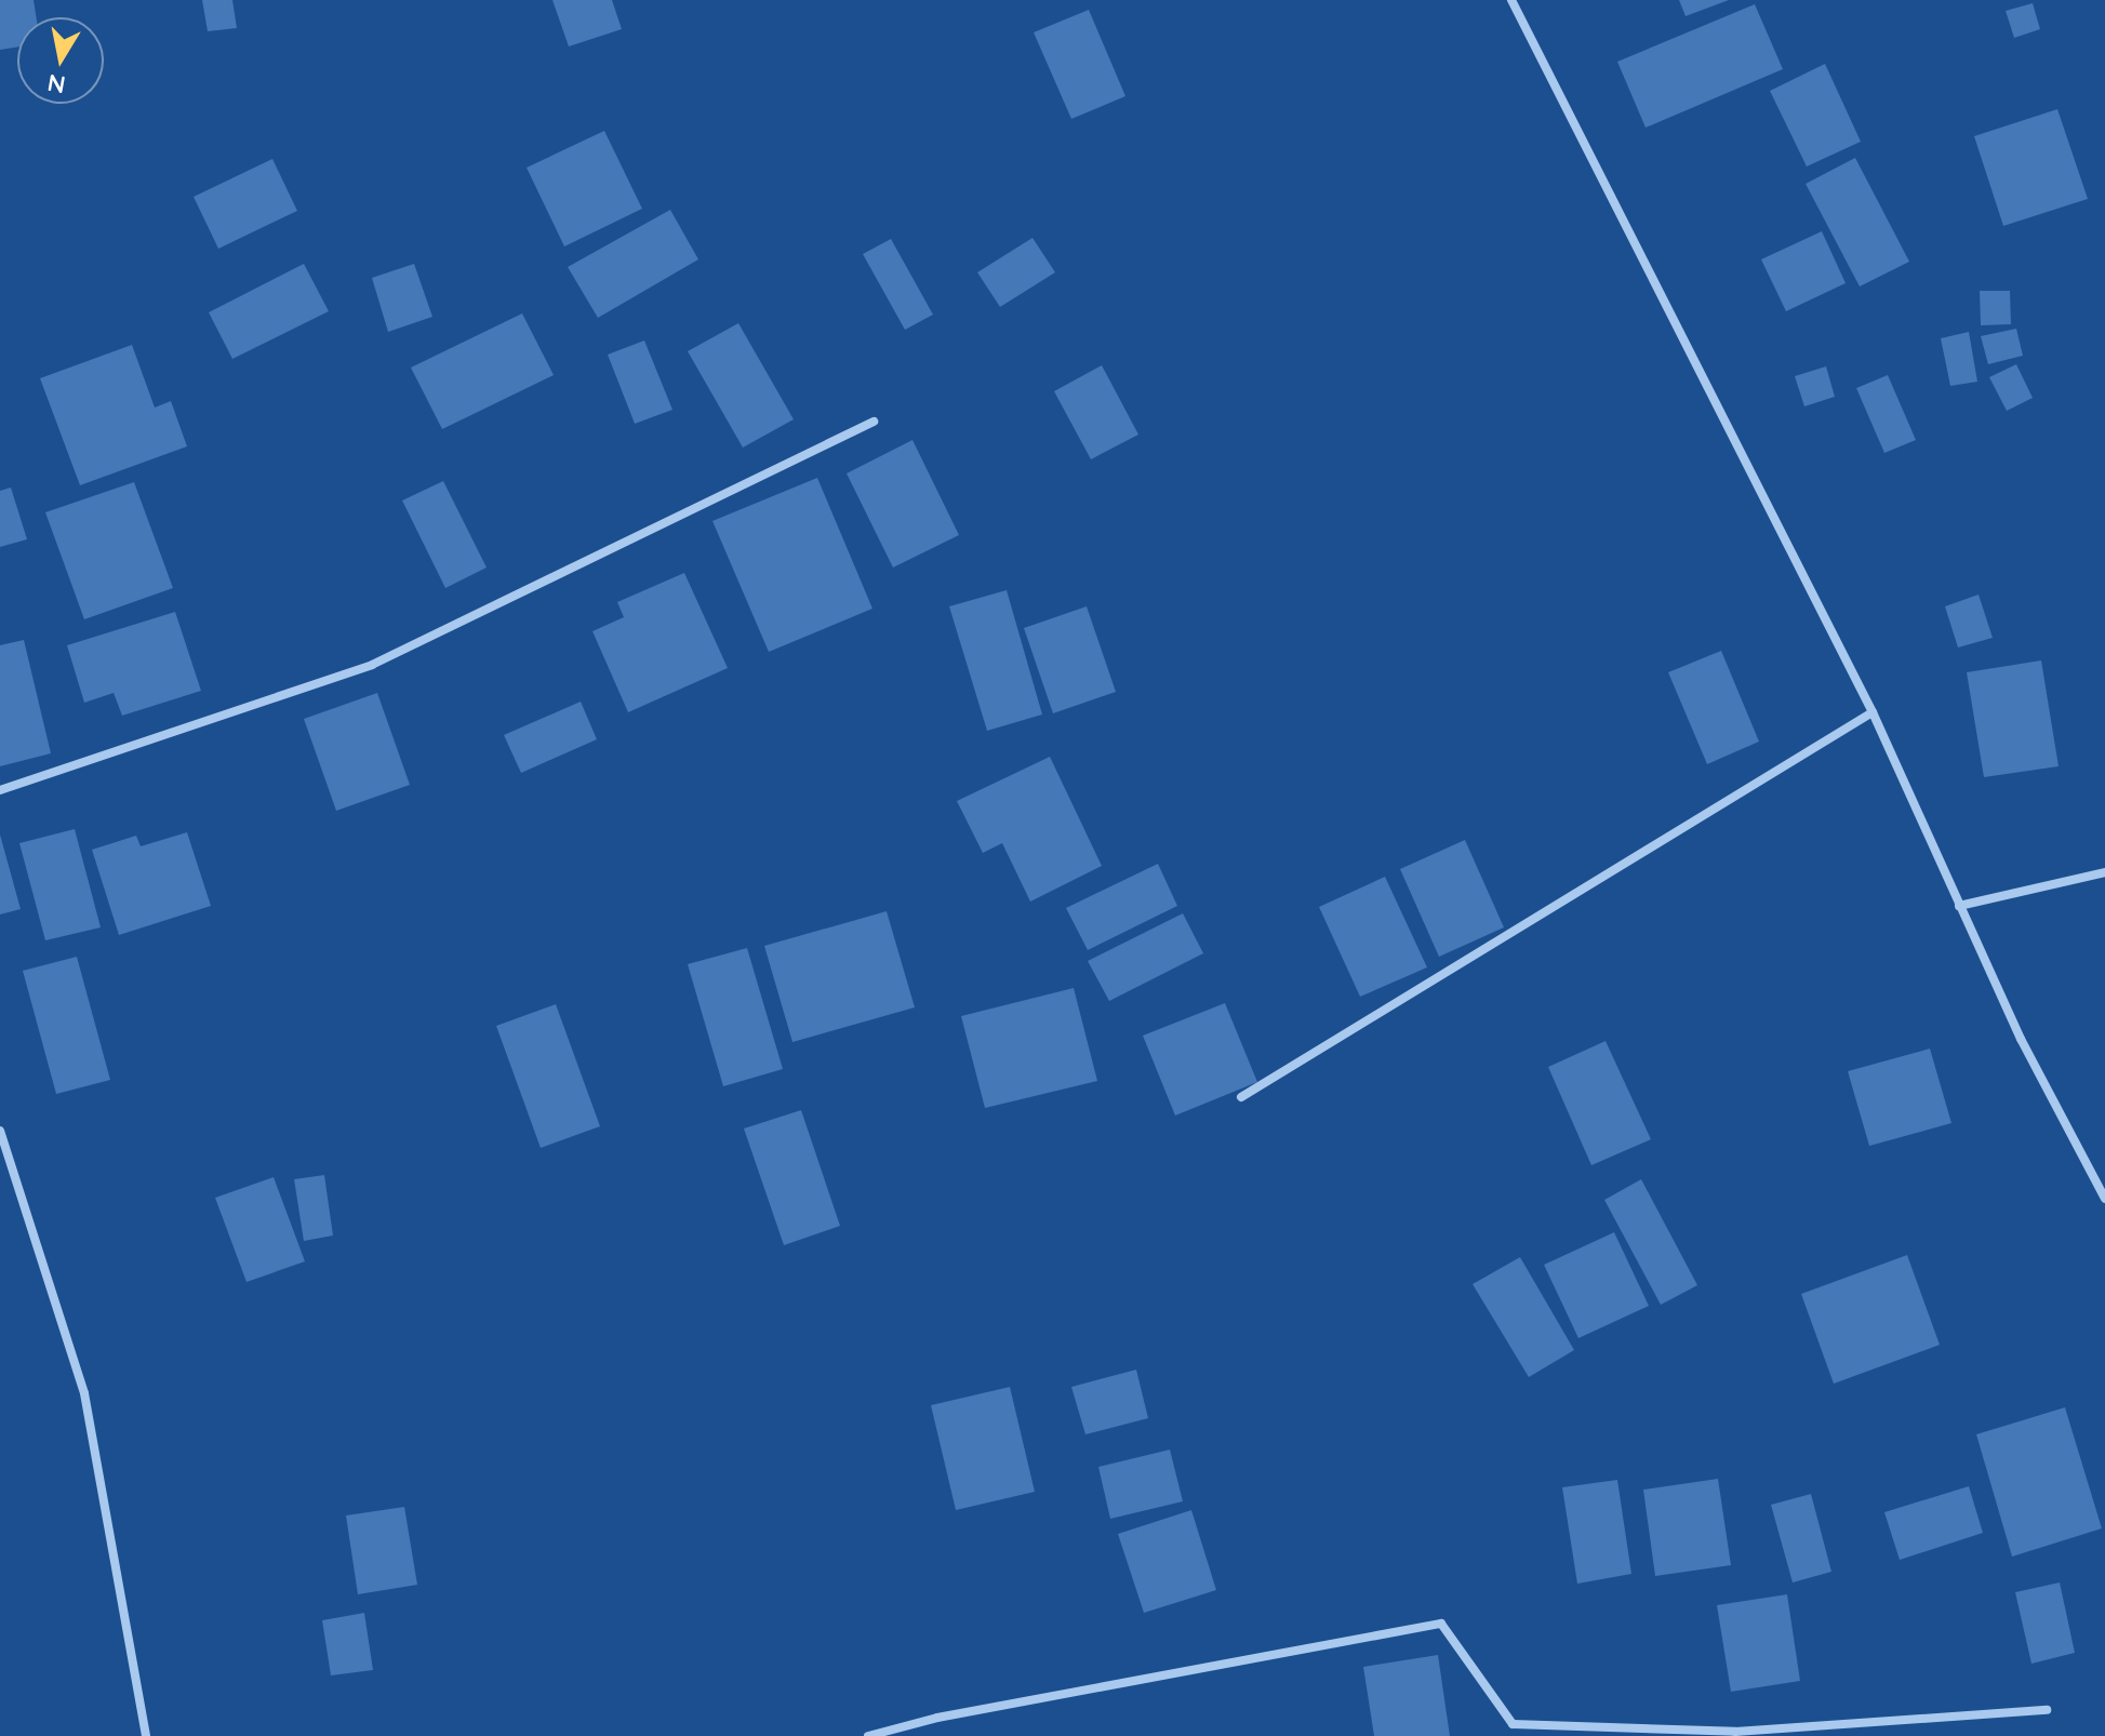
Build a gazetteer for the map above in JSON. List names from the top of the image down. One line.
{"north":"bottom"}
